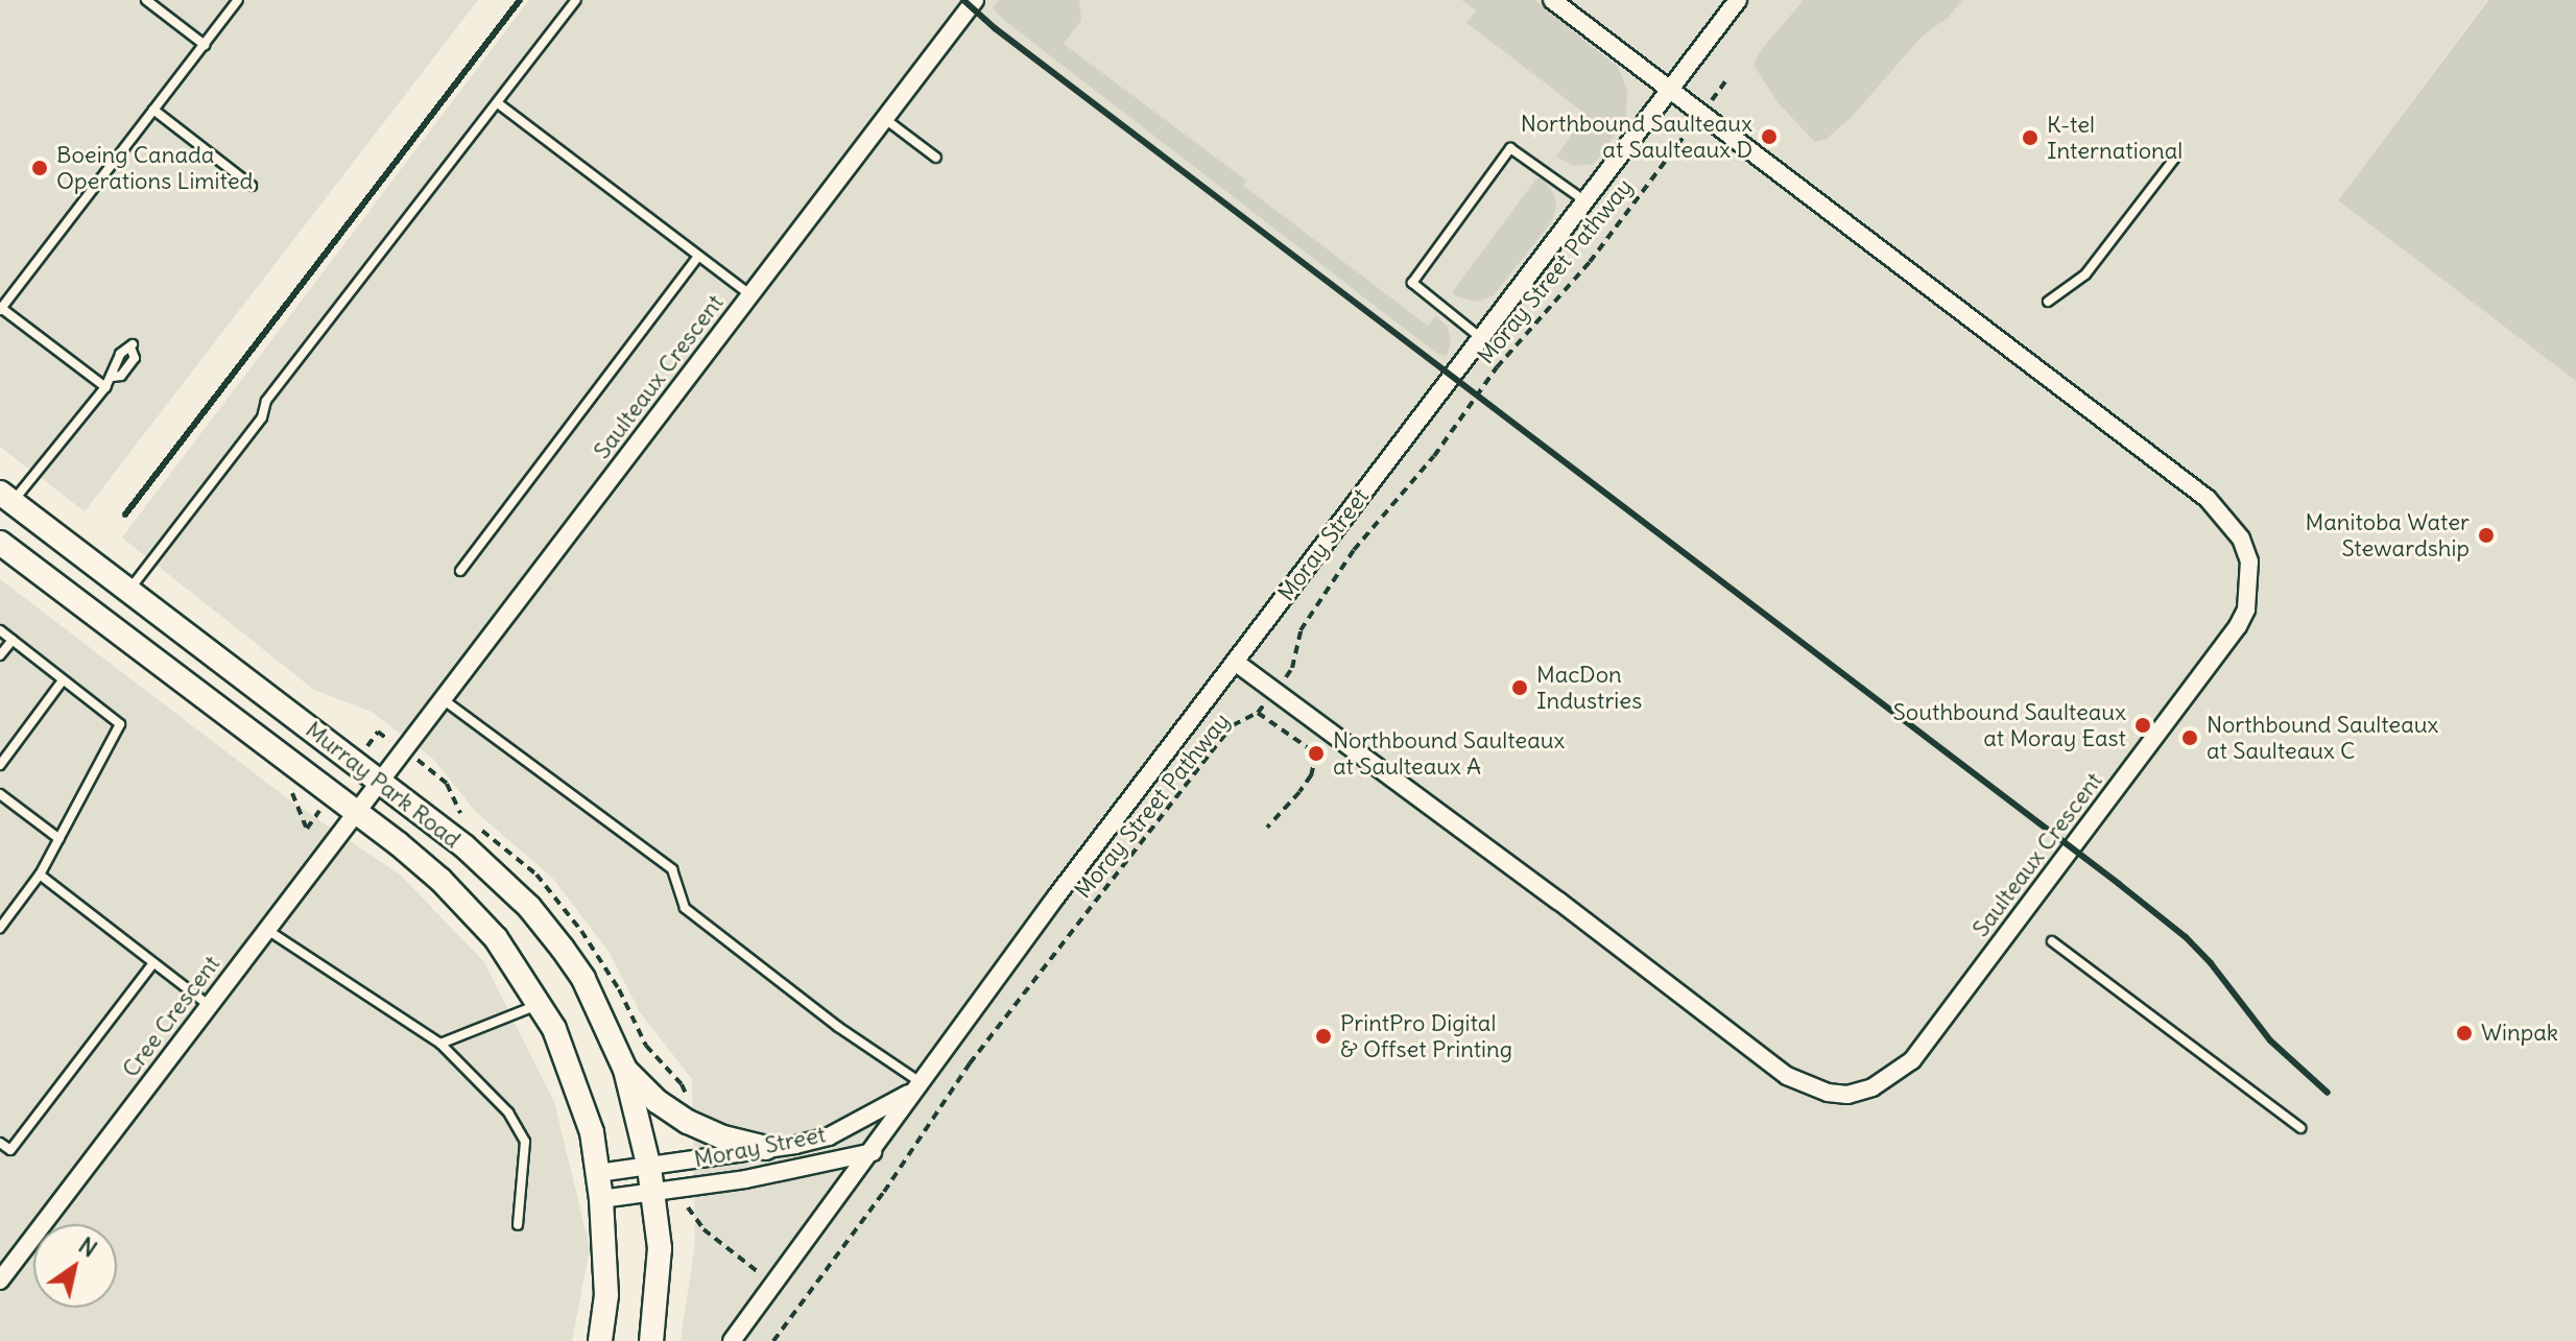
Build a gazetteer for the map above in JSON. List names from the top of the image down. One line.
{"streets":{"street":["Saulteaux Crescent","Moray Street","Murray Park Road","Cree Crescent"],"path":["Moray Street Pathway"]},"crossings":[["Moray Street Pathway","Saulteaux Crescent"],["Saulteaux Crescent","Moray Street"],["Saulteaux Crescent","Murray Park Road"],["Saulteaux Crescent","Cree Crescent"],["Moray Street","Murray Park Road"],["Murray Park Road","Cree Crescent"]],"places":["Northbound Saulteaux at Saulteaux D","K-tel International","Boeing Canada Operations Limited","Manitoba Water Stewardship","MacDon Industries","Southbound Saulteaux at Moray East","Northbound Saulteaux at Saulteaux C","Northbound Saulteaux at Saulteaux A","Winpak","PrintPro Digital & Offset Printing"],"north":"top right"}
